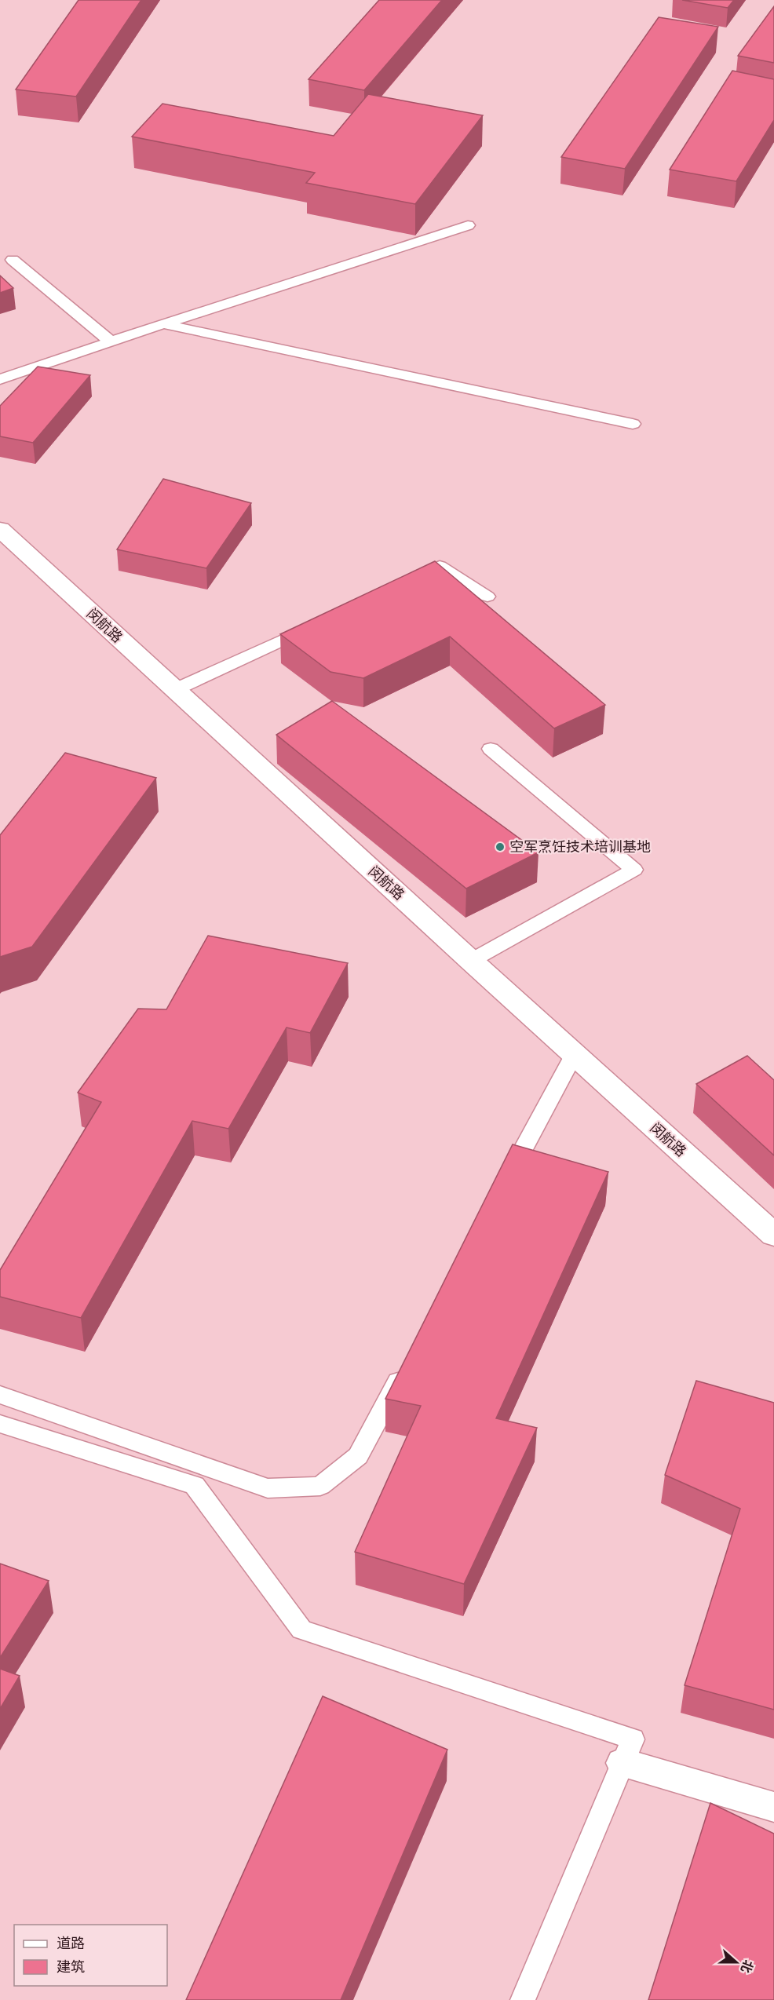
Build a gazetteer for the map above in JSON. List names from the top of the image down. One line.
{"streets":{"street":["闵航路"]},"places":["空军烹饪技术培训基地"],"legend":["道路","建筑"],"north":"right"}
